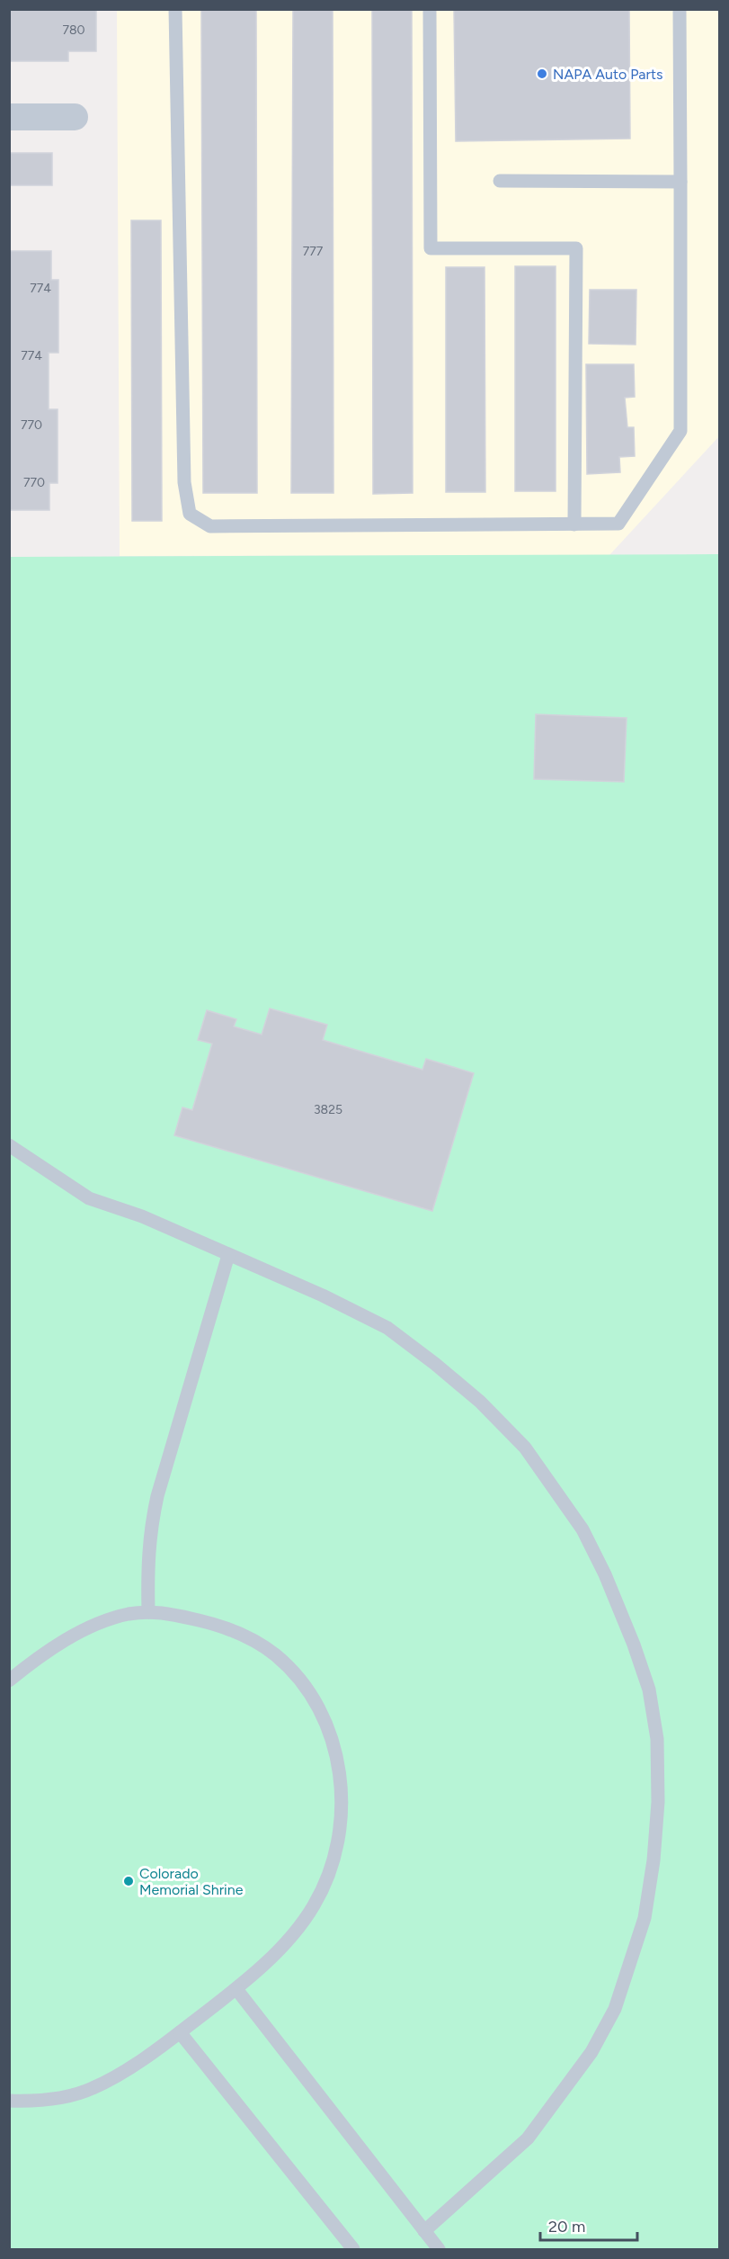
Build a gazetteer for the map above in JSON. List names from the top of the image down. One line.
{"places":["NAPA Auto Parts","Colorado Memorial Shrine"],"house_numbers":["780","777","774","774","770","770","3825"],"scale_bar":"20 m"}
